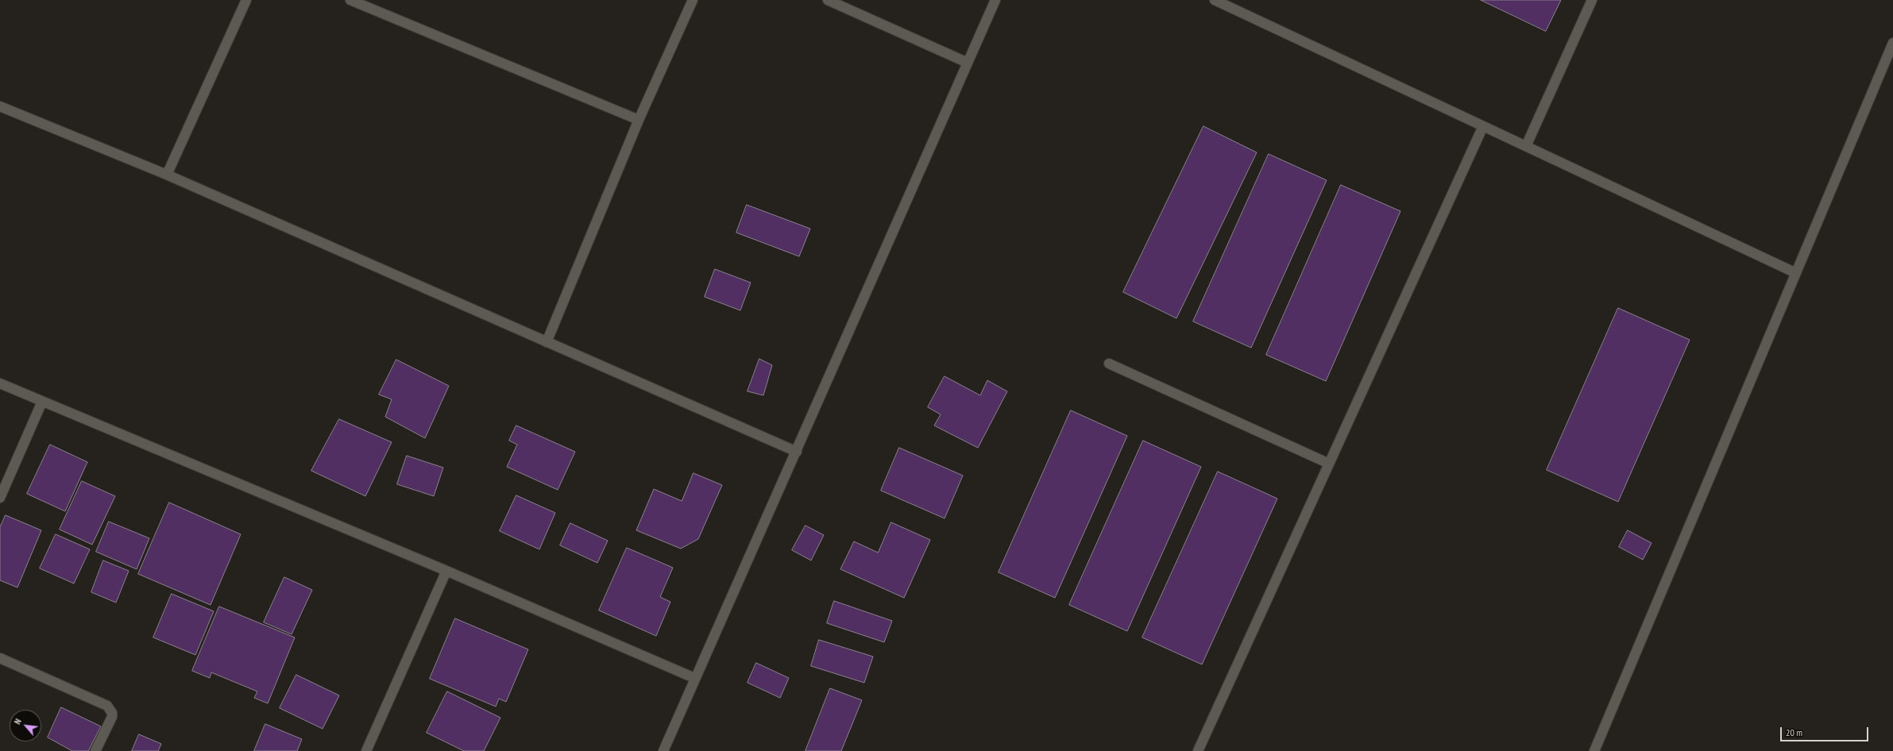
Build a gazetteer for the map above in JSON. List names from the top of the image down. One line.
{"scale_bar":"20 m","north":"top left"}
